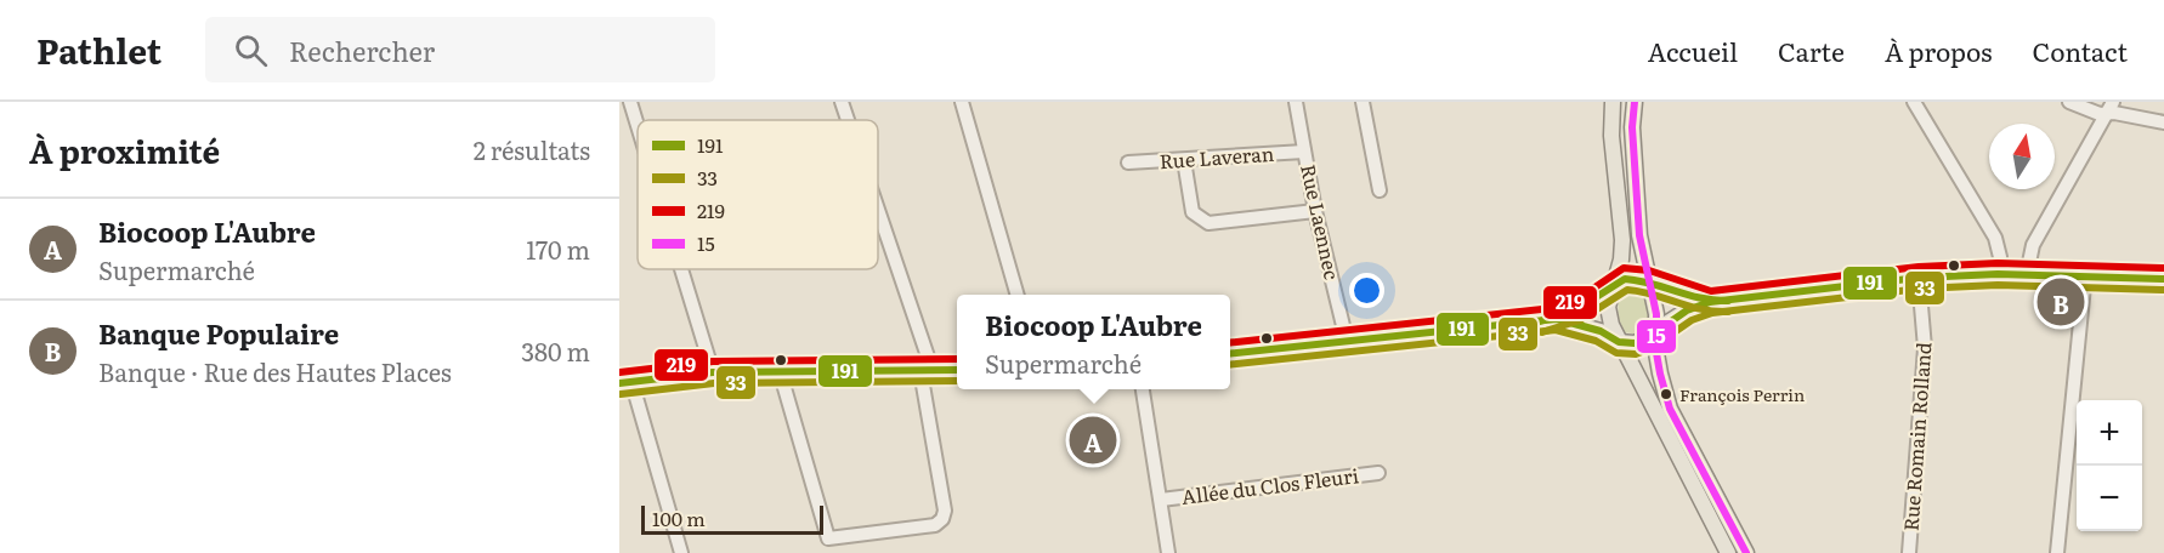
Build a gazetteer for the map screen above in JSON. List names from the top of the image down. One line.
{"streets":{"street":["Rue Laveran","Rue Laennec","Rue Romain Rolland","Allée du Clos Fleuri"]},"crossings":[["Rue Laveran","Rue Laennec"]],"places":["François Perrin"],"lines":["transit line 15","transit line 219","transit line 191","transit line 33"],"legend":["191","33","219","15"],"scale_bar":"100 m","north":"top","page":{"header":"Pathlet","search":"Rechercher","nav":["Accueil","Carte","À propos","Contact"],"heading":["À proximité","2 résultats"],"list":[{"mark":"A","name":"Biocoop L'Aubre","note":"Supermarché","value":"170 m"},{"mark":"B","name":"Banque Populaire","note":"Banque · Rue des Hautes Places","value":"380 m"}],"pins":["B","A"],"popup":["Biocoop L'Aubre","Supermarché"],"map_buttons":["+","−"],"scale":"100 m"}}
